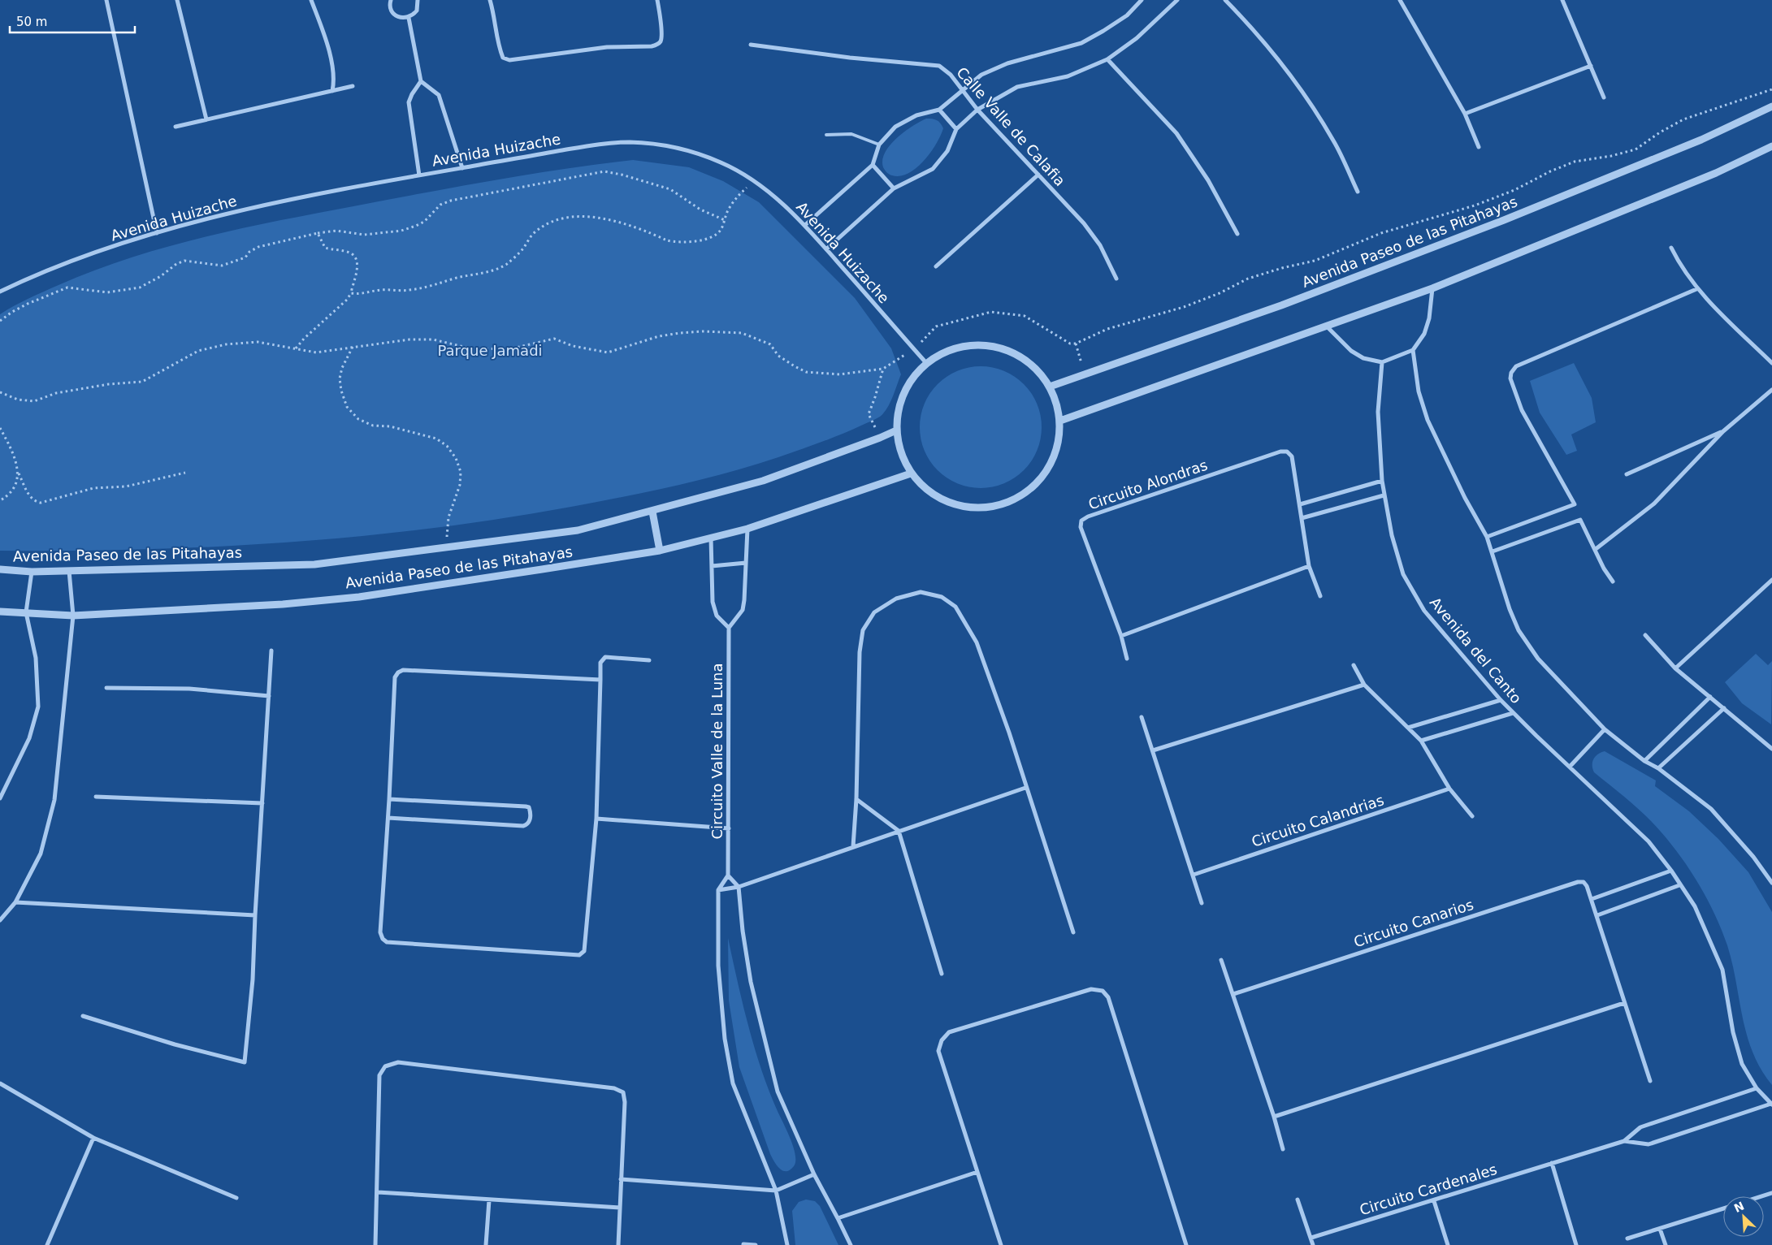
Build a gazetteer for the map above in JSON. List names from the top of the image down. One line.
{"streets":{"street":["Calle Valle de Calafia","Avenida Huizache","Avenida Paseo de las Pitahayas","Circuito Alondras","Avenida del Canto","Circuito Valle de la Luna","Circuito Calandrias","Circuito Canarios","Circuito Cardenales"]},"crossings":[["Avenida del Canto","Circuito Cardenales"]],"parks":["Parque Jamadi"],"scale_bar":"50 m","north":"top left"}
